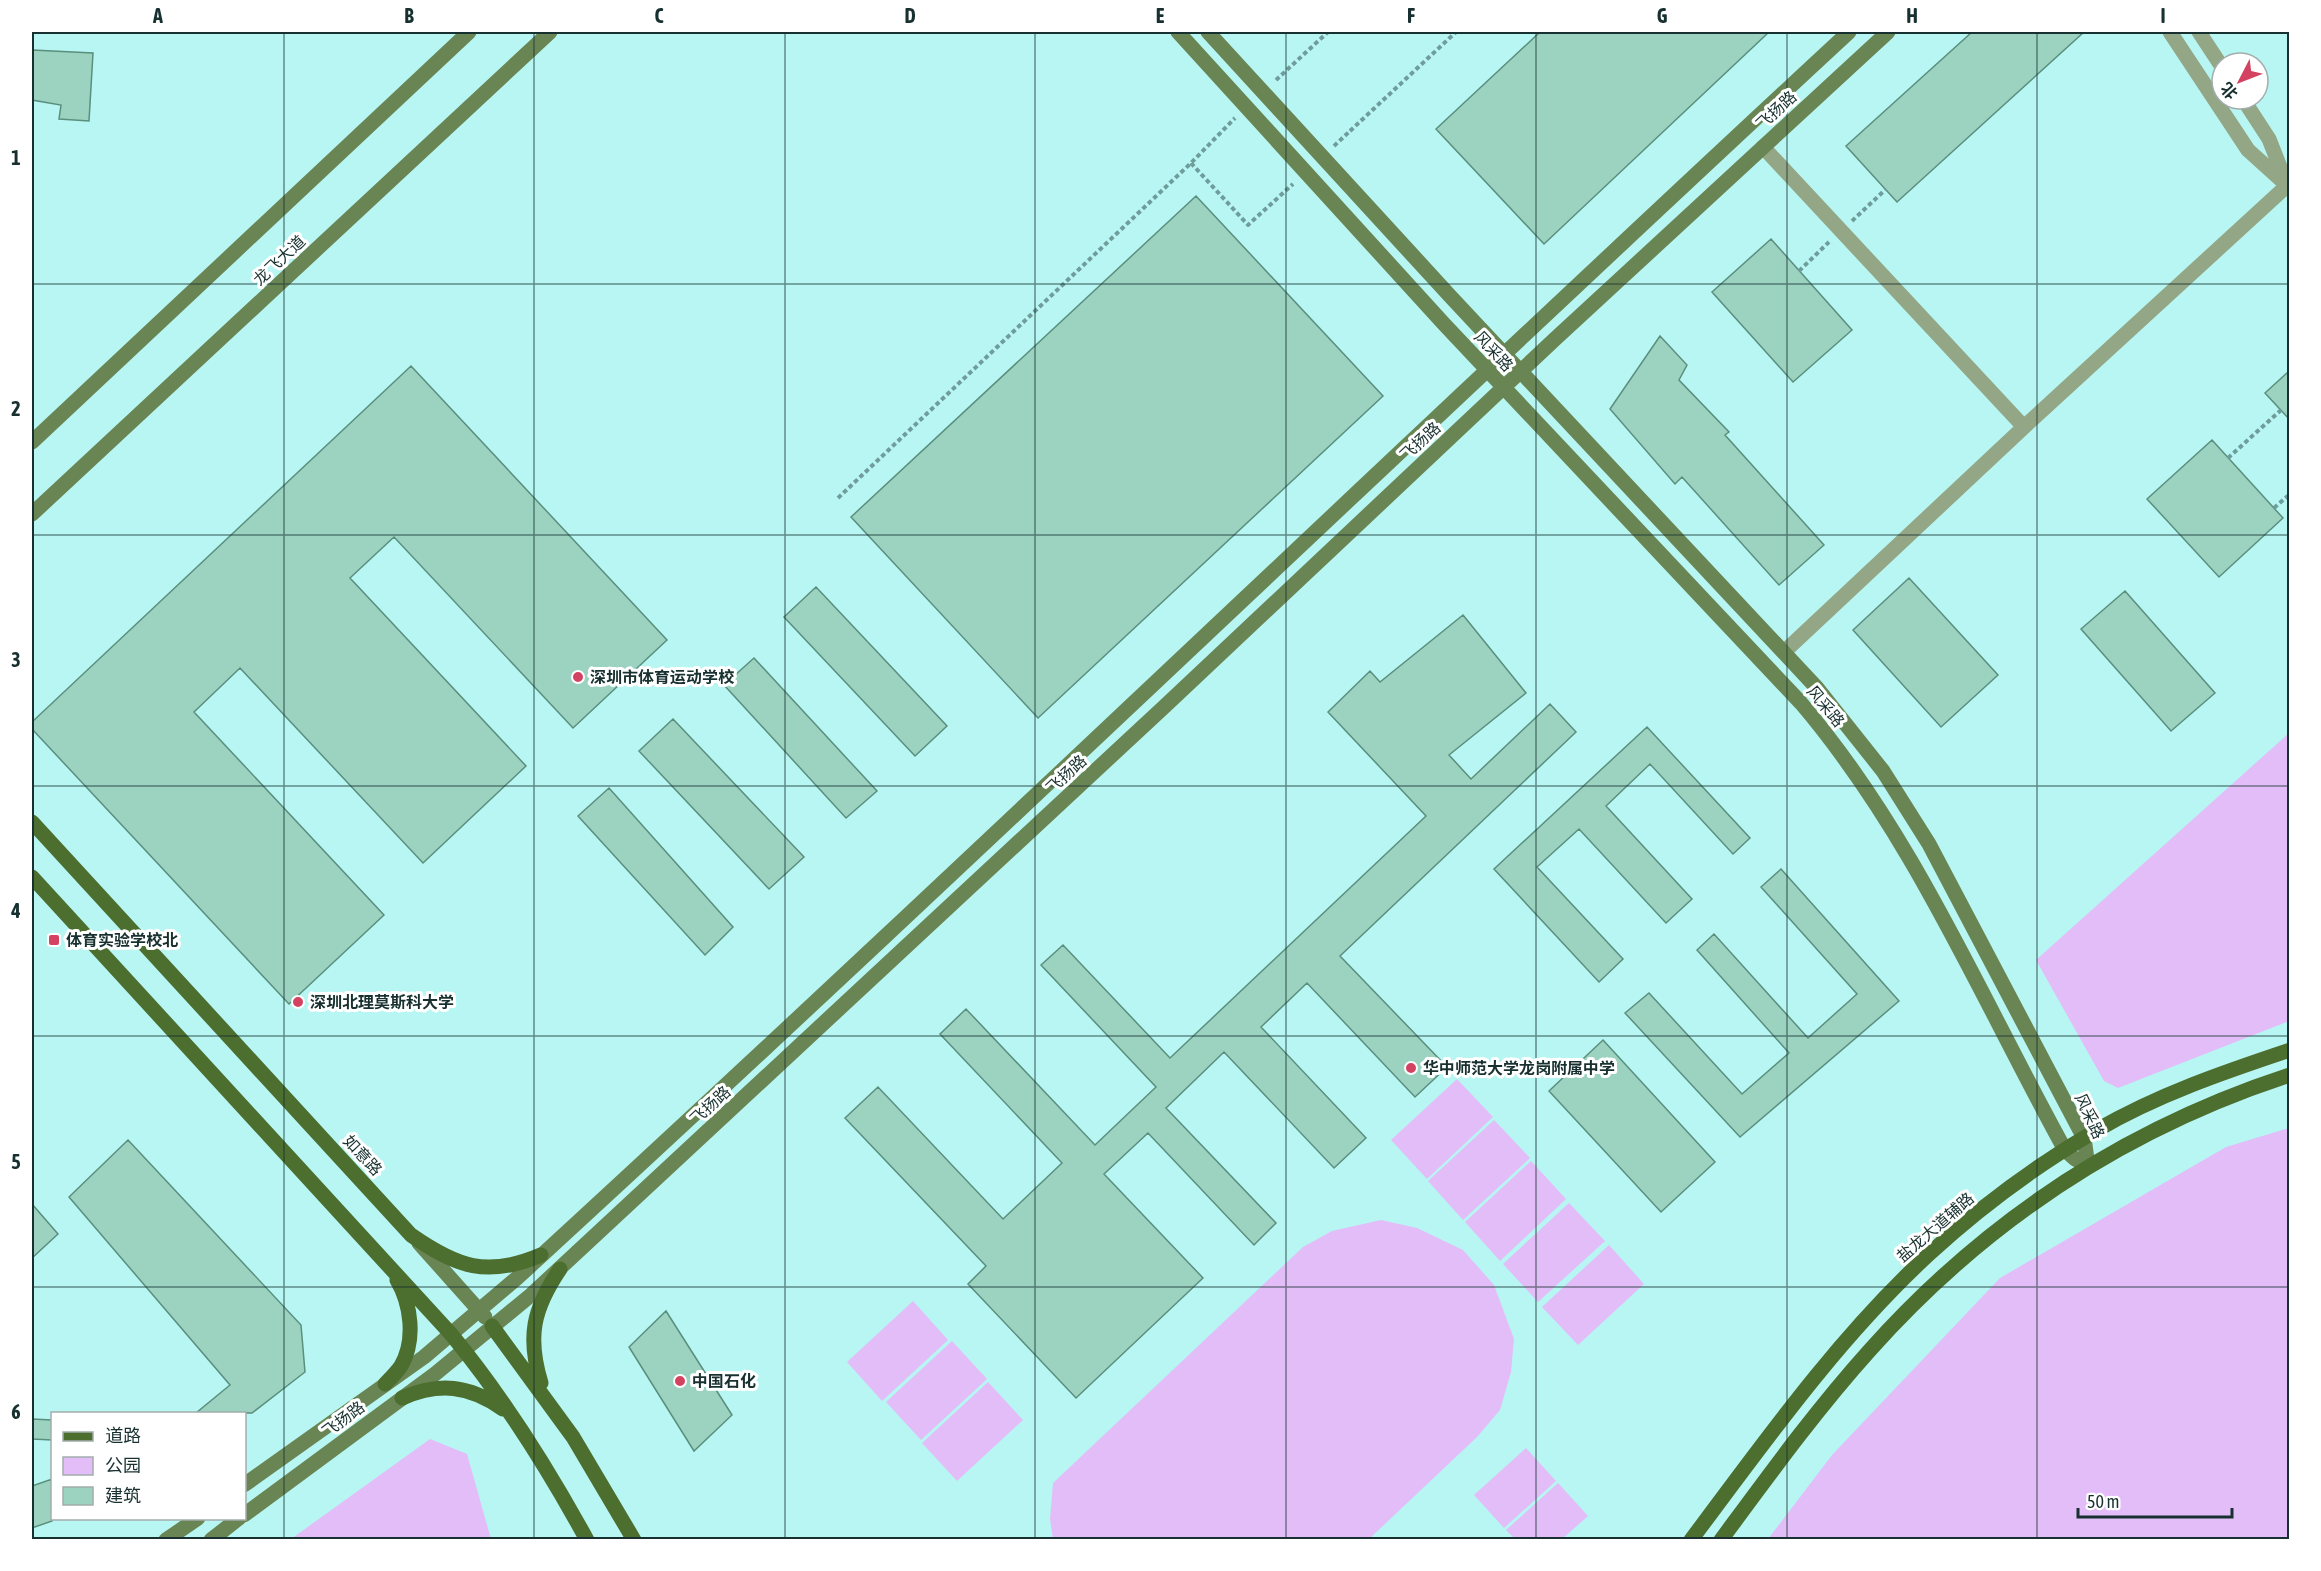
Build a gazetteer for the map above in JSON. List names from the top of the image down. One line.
{"streets":{"main road":["如意路","盐龙大道辅路"],"street":["飞扬路","龙飞大道","风采路"]},"crossings":[["飞扬路","风采路"],["飞扬路","如意路"],["风采路","盐龙大道辅路"]],"places":{"other":["深圳市体育运动学校","深圳北理莫斯科大学","华中师范大学龙岗附属中学","中国石化"],"transit":["体育实验学校北"]},"legend":["道路","公园","建筑"],"scale_bar":"50 m","north":"bottom left","grid":{"columns":["A","B","C","D","E","F","G","H","I"],"rows":["1","2","3","4","5","6"]}}
